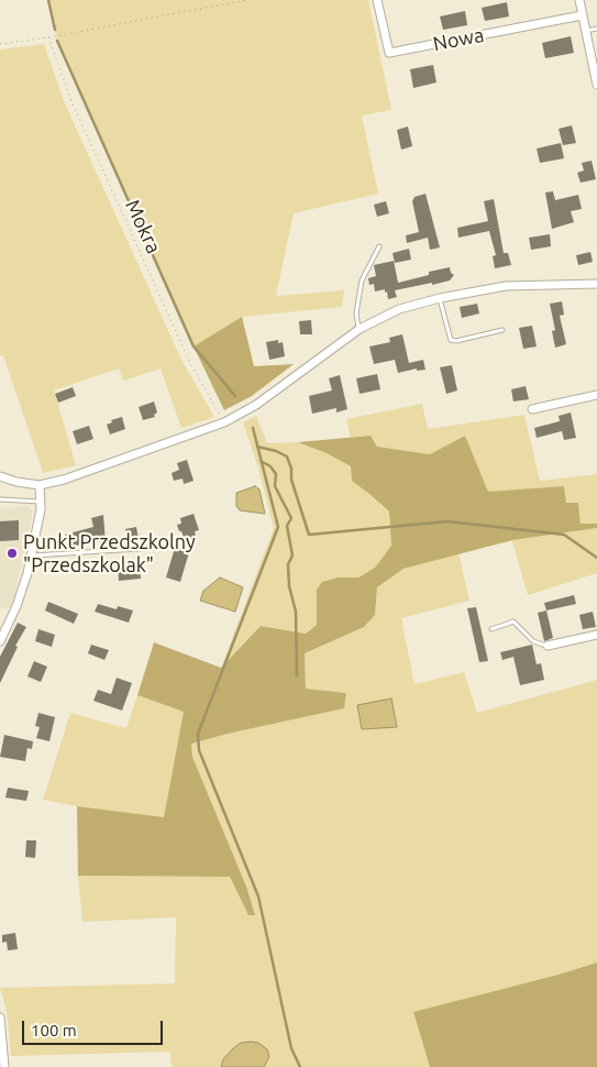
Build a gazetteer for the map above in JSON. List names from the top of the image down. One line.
{"streets":{"street":["Nowa"],"path":["Mokra"]},"places":["Punkt Przedszkolny \"Przedszkolak\""],"scale_bar":"100 m"}
